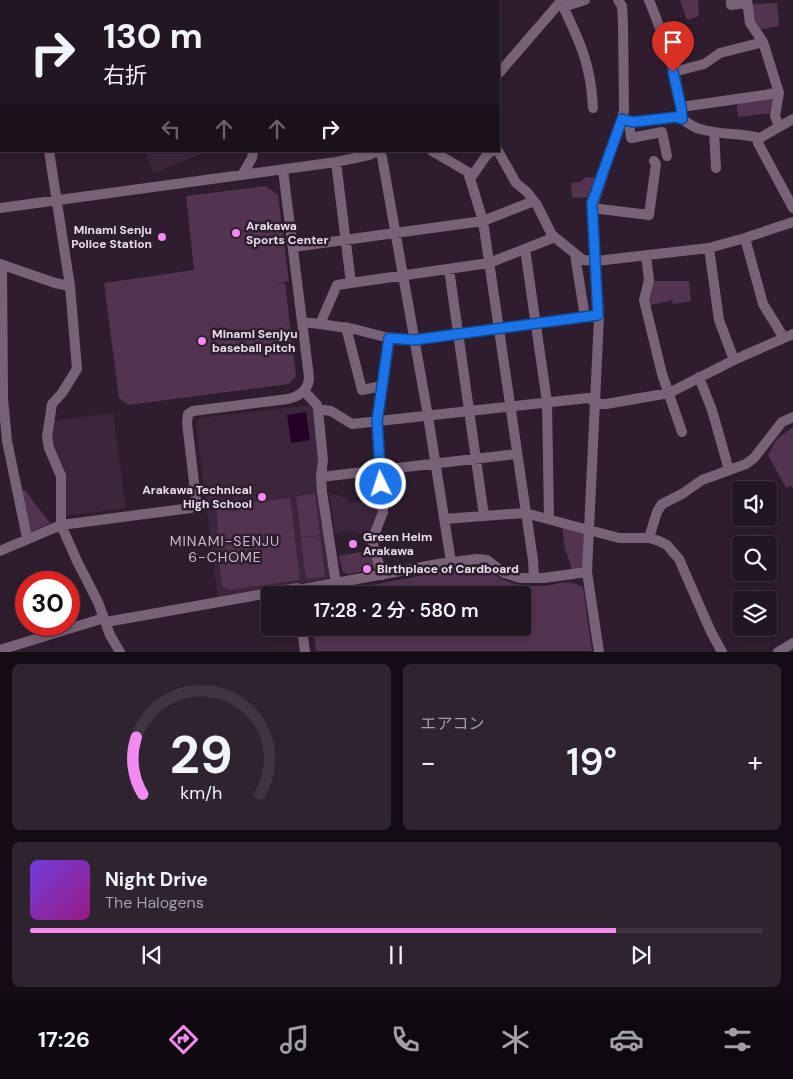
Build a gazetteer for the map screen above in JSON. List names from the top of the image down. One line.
{"districts":["MINAMI-SENJU 6-CHOME"],"places":["Arakawa Sports Center","Minami Senju Police Station","Minami Senjyu baseball pitch","Arakawa Technical High School","Green Heim Arakawa","Birthplace of Cardboard"],"page":{"turn":["130 m","右折"],"limit":"30","trip":"17:28 · 2 分 · 580 m","tile":"エアコン","heat":["−","19°","+"],"song":["Night Drive","The Halogens"],"tabs":"17:26","gauge":["29","km/h"]}}
